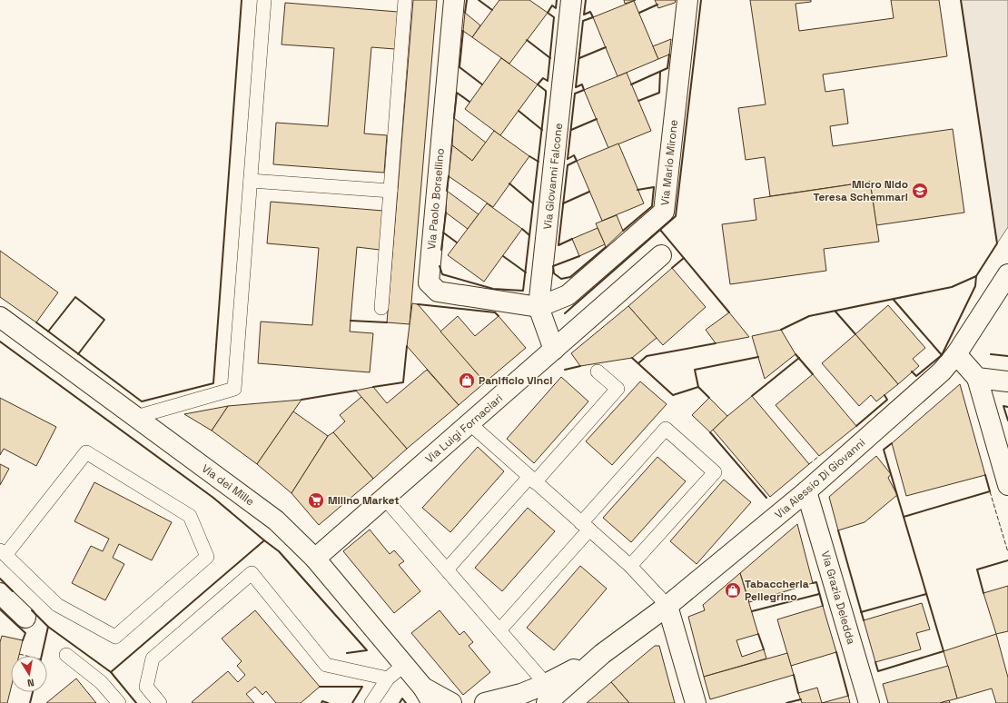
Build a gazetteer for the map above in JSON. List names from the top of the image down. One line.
{"streets":{"street":["Via Mario Mirone","Via Giovanni Falcone","Via Paolo Borsellino","Via Luigi Fornaciari","Via Alessio Di Giovanni","Via dei Mille","Via Grazia Deledda"]},"crossings":[["Via Mario Mirone","Via Giovanni Falcone"],["Via Mario Mirone","Via Paolo Borsellino"],["Via Giovanni Falcone","Via Paolo Borsellino"],["Via Giovanni Falcone","Via Luigi Fornaciari"],["Via Luigi Fornaciari","Via dei Mille"],["Via Alessio Di Giovanni","Via Grazia Deledda"]],"places":{"school or university":["Micro Nido Teresa Schemmari"],"shop":["Panificio Vinci","Tabaccheria Pellegrino"],"supermarket":["Milino Market"]},"north":"bottom"}
